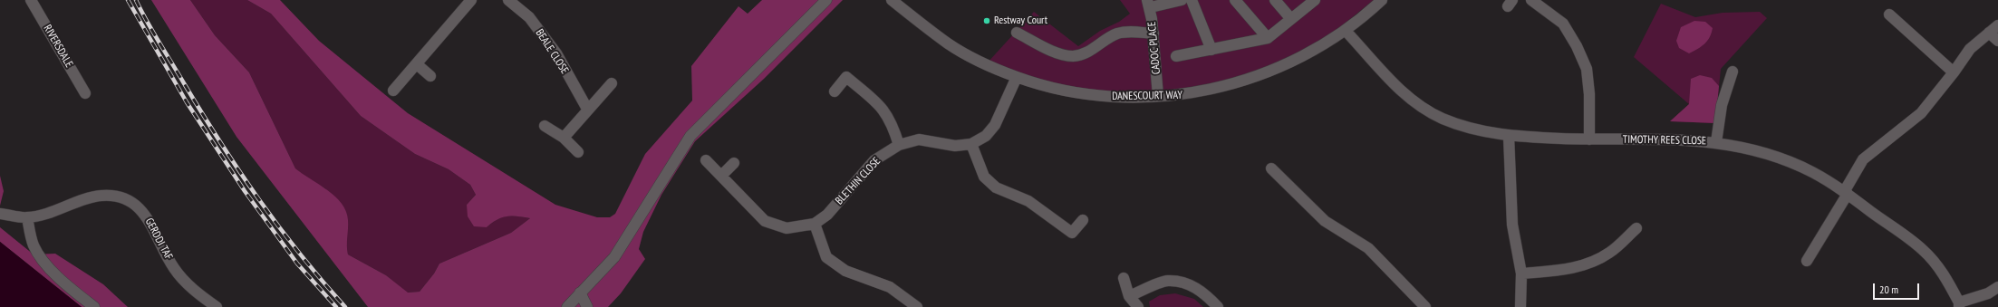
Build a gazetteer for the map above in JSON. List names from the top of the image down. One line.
{"streets":{"street":["RIVERSDALE","CADOC PLACE","BEALE CLOSE","DANESCOURT WAY","TIMOTHY REES CLOSE","BLETHIN CLOSE","GERDDI TAF"]},"crossings":[["CADOC PLACE","DANESCOURT WAY"],["DANESCOURT WAY","TIMOTHY REES CLOSE"],["DANESCOURT WAY","BLETHIN CLOSE"]],"places":["Restway Court"],"scale_bar":"20 m"}
